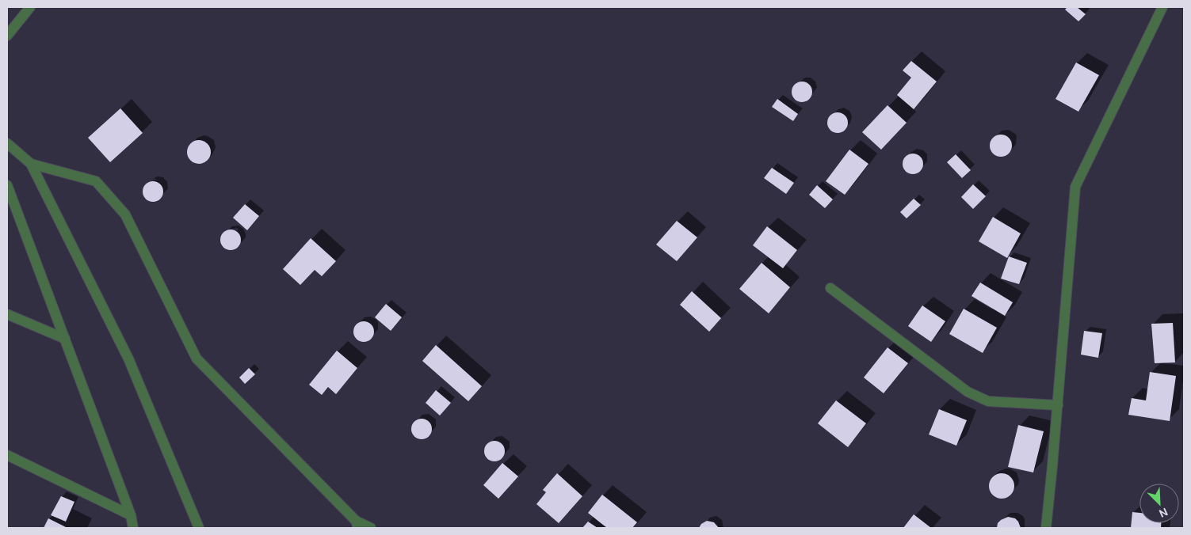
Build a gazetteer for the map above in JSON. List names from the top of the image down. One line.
{"north":"bottom right"}
